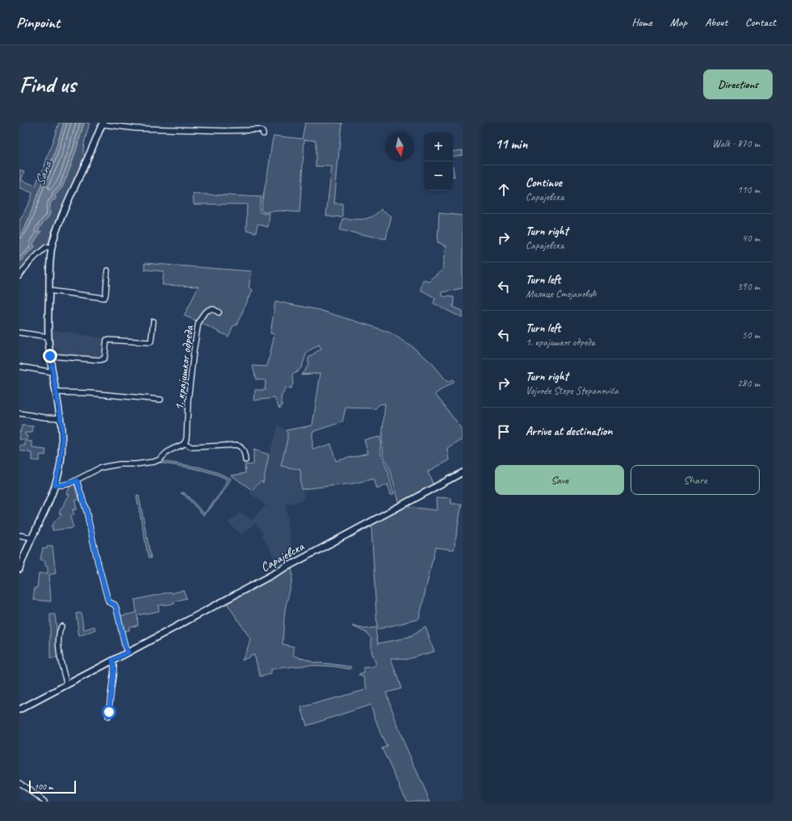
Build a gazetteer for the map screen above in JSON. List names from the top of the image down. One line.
{"streets":{"main road":["Сарајевска"],"street":["1. крајишког одреда"]},"water":["Sana"],"scale_bar":"100 m","north":"bottom","page":{"header":"Pinpoint","nav":["Home","Map","About","Contact"],"buttons":["Directions",["Save","Share"]],"title":"Find us","heading":["11 min","Walk · 870 m"],"map_buttons":["+","−"],"list":[["Continue","Сарајевска","110 m"],["Turn right","Сарајевска","40 m"],["Turn left","Милице Стојановић","390 m"],["Turn left","1. крајишког одреда","50 m"],["Turn right","Vojvode Stepe Stepanovića","280 m"],"Arrive at destination"],"scale":"100 m"}}
